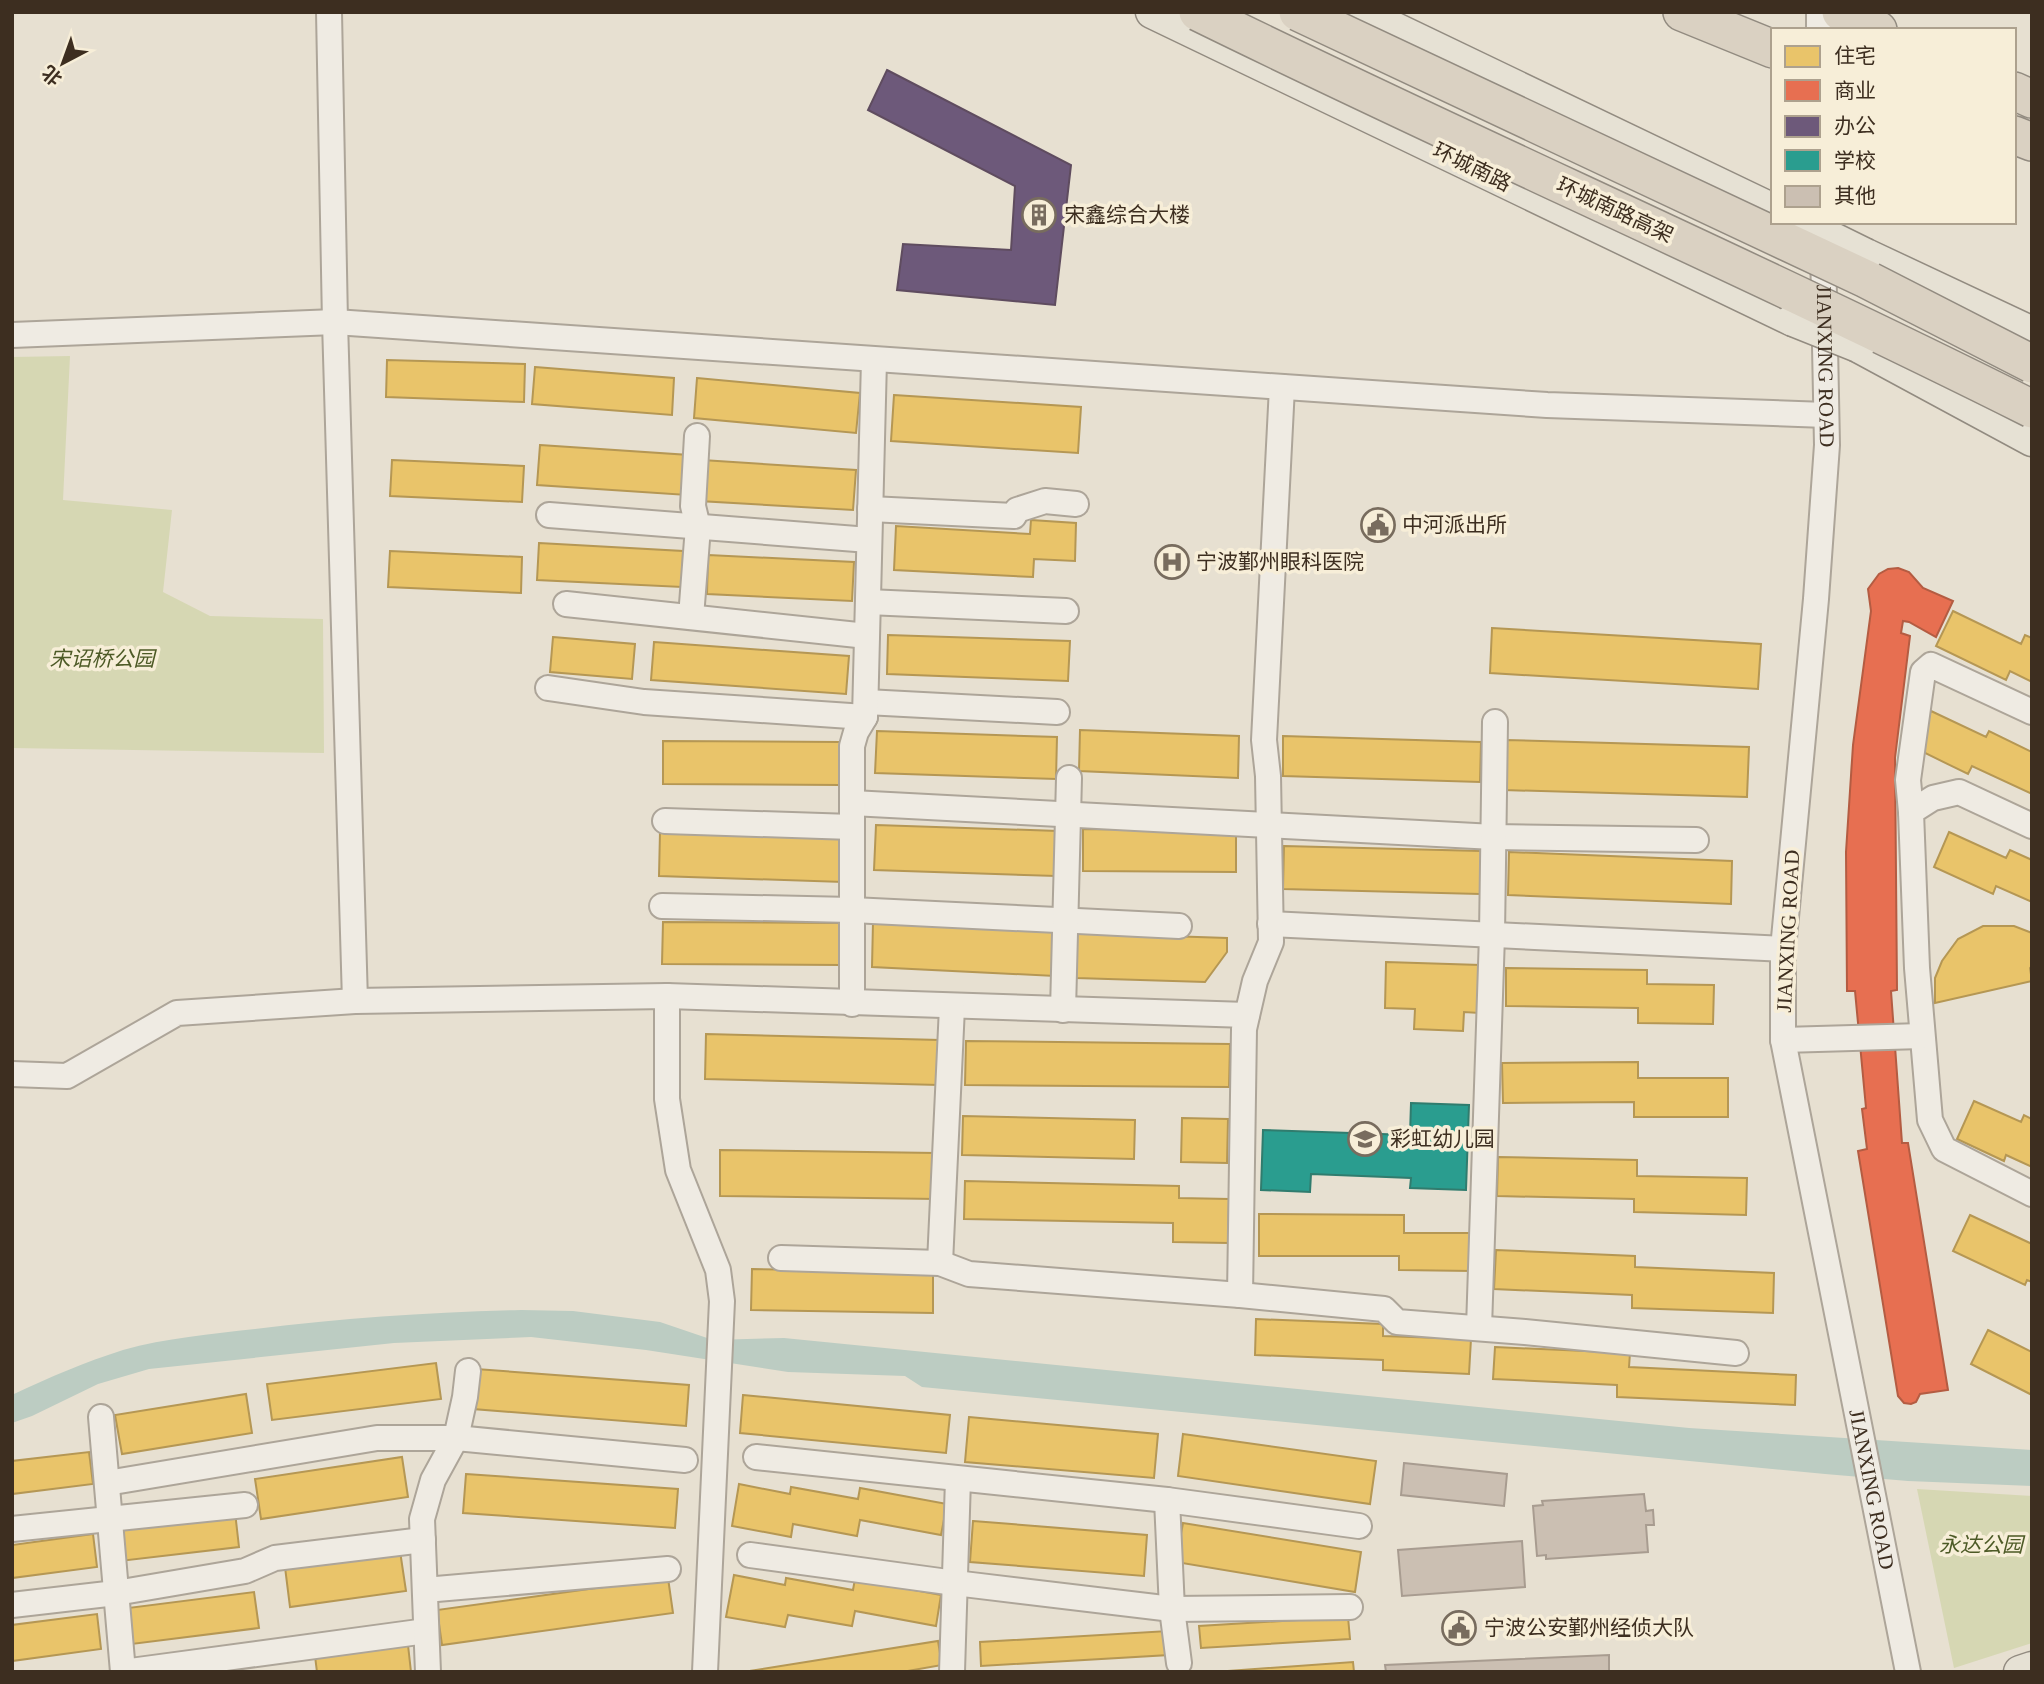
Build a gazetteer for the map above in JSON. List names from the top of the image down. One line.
{"streets":{"highway":["环城南路高架"],"main road":["环城南路"],"street":["JIANXING ROAD"]},"parks":["宋诏桥公园","永达公园"],"places":{"building":["宋鑫综合大楼"],"public building":["中河派出所","宁波公安鄞州经侦大队"],"hospital":["宁波鄞州眼科医院"],"school or university":["彩虹幼儿园"]},"legend":["住宅","商业","办公","学校","其他"],"north":"bottom left"}
